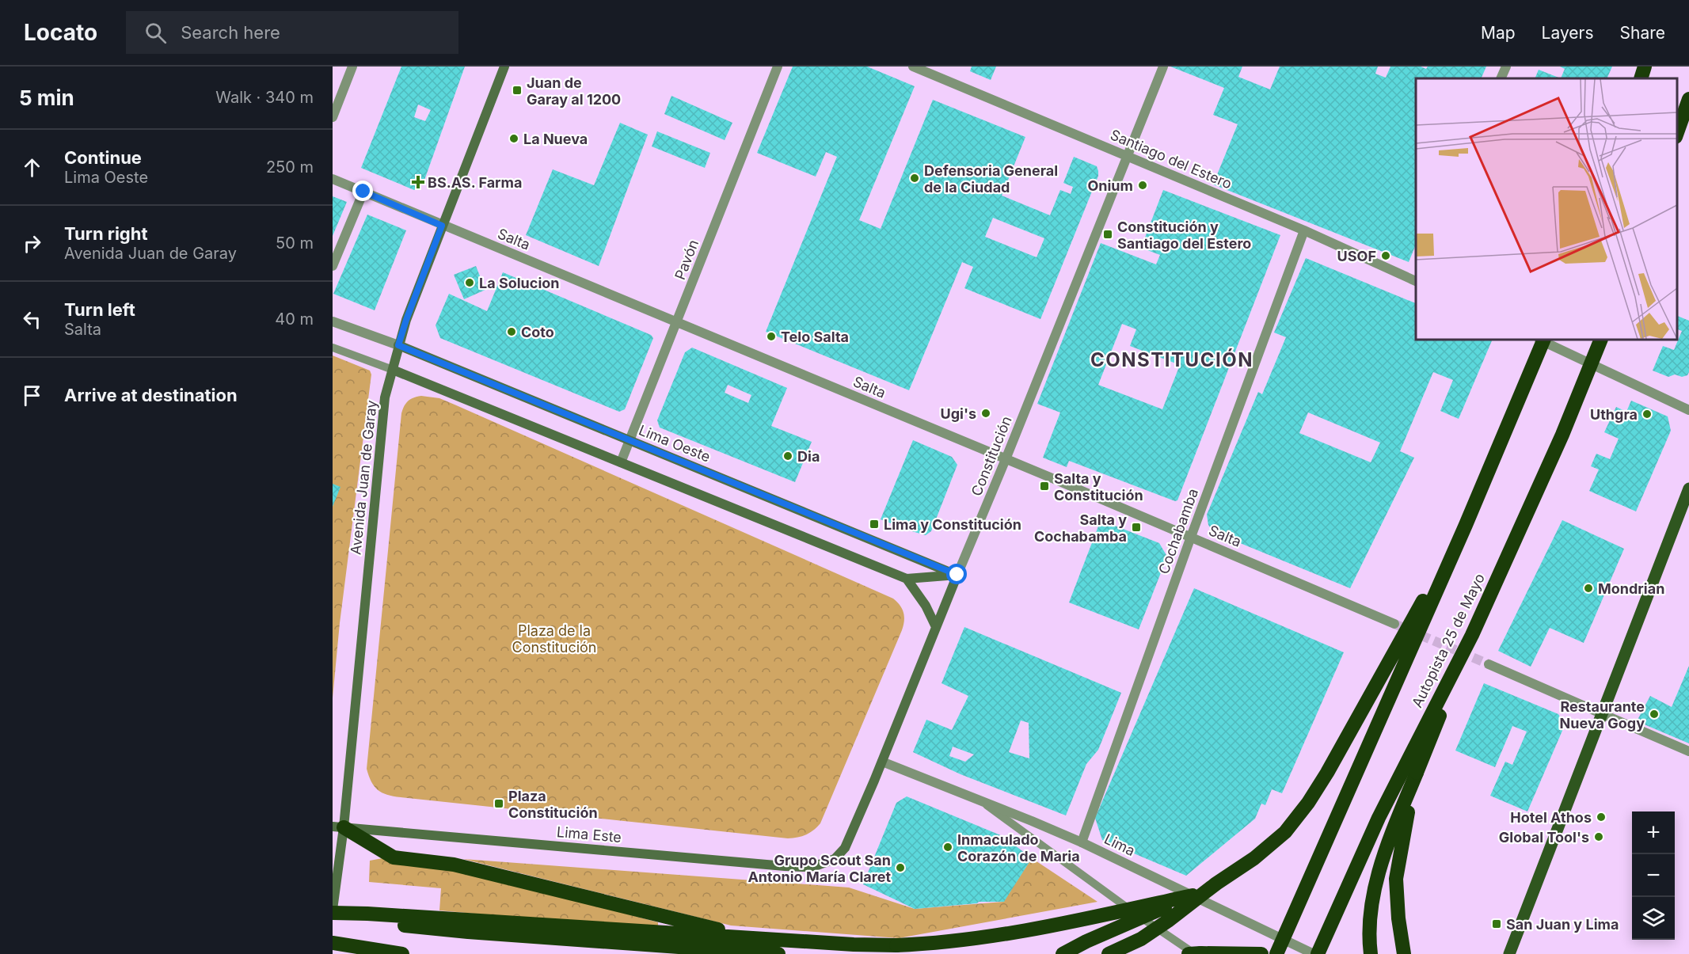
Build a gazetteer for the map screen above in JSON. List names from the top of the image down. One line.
{"streets":{"highway":["Autopista 25 de Mayo"],"main road":["Lima Oeste","Constitución","Avenida Juan de Garay","Lima Este"],"street":["Santiago del Estero","Salta","Pavón","Cochabamba","Lima"]},"crossings":[["Santiago del Estero","Constitución"],["Santiago del Estero","Cochabamba"],["Salta","Pavón"],["Salta","Constitución"],["Salta","Avenida Juan de Garay"],["Salta","Cochabamba"],["Pavón","Lima Oeste"],["Lima Oeste","Constitución"],["Lima Oeste","Avenida Juan de Garay"],["Constitución","Lima Este"],["Constitución","Lima"],["Avenida Juan de Garay","Lima Este"],["Cochabamba","Lima"]],"districts":["CONSTITUCIÓN"],"parks":["Plaza de la Constitución"],"places":{"transit":["Juan de Garay al 1200","Constitución y Santiago del Estero","Salta y Constitución","Lima y Constitución","Salta y Cochabamba","Plaza Constitución","San Juan y Lima"],"other":["La Nueva","Defensoria General de la Ciudad","Onium","USOF","La Solucion","Coto","Telo Salta","Ugi's","Uthgra","Dia","Mondrian","Restaurante Nueva Gogy","Hotel Athos","Global Tool's","Inmaculado Corazón de Maria","Grupo Scout San Antonio María Claret"],"health":["BS.AS. Farma"]},"page":{"header":"Locato","search":"Search here","nav":["Map","Layers","Share"],"heading":["5 min","Walk · 340 m"],"list":[["Continue","Lima Oeste","250 m"],["Turn right","Avenida Juan de Garay","50 m"],["Turn left","Salta","40 m"],"Arrive at destination"],"map_buttons":["+","−"]}}
